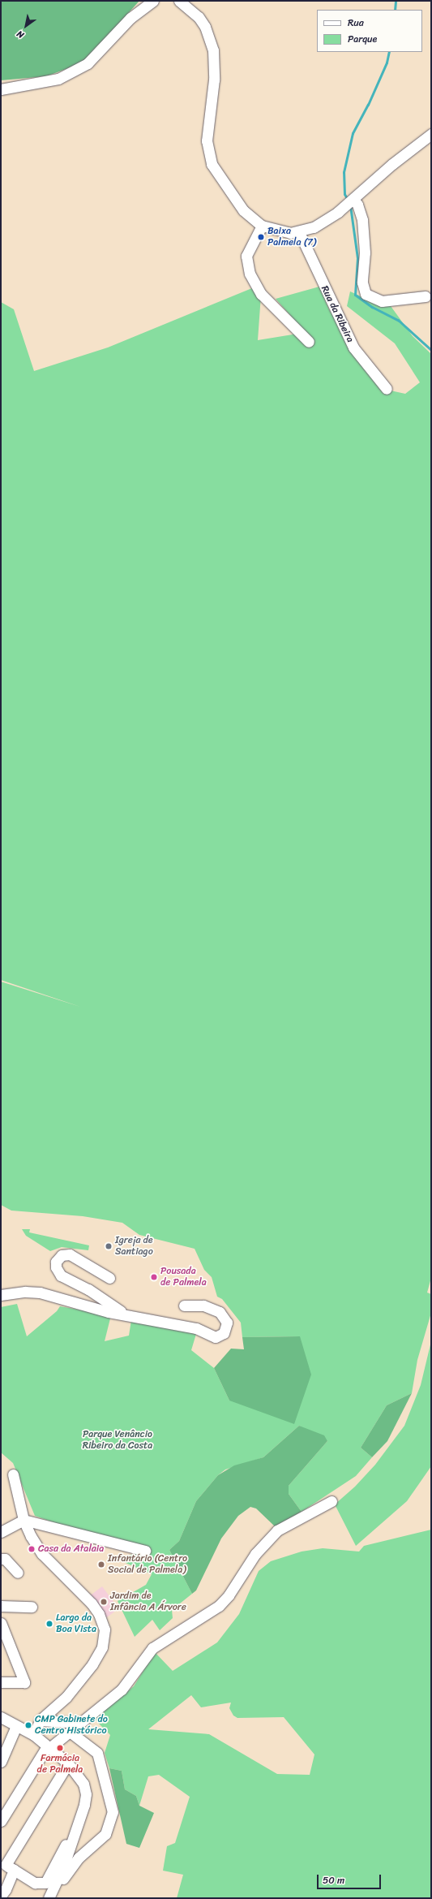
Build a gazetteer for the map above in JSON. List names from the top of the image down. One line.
{"streets":{"street":["Rua da Ribeira"]},"parks":["Parque Venâncio Ribeiro da Costa"],"places":["Baixa Palmela (7)","Igreja de Santiago","Pousada de Palmela","Casa da Atalaia","Infantário (Centro Social de Palmela)","Jardim de Infância A Árvore","Largo da Boa Vista","CMP Gabinete do Centro Histórico","Farmácia de Palmela"],"legend":["Rua","Parque"],"scale_bar":"50 m","north":"bottom left"}
